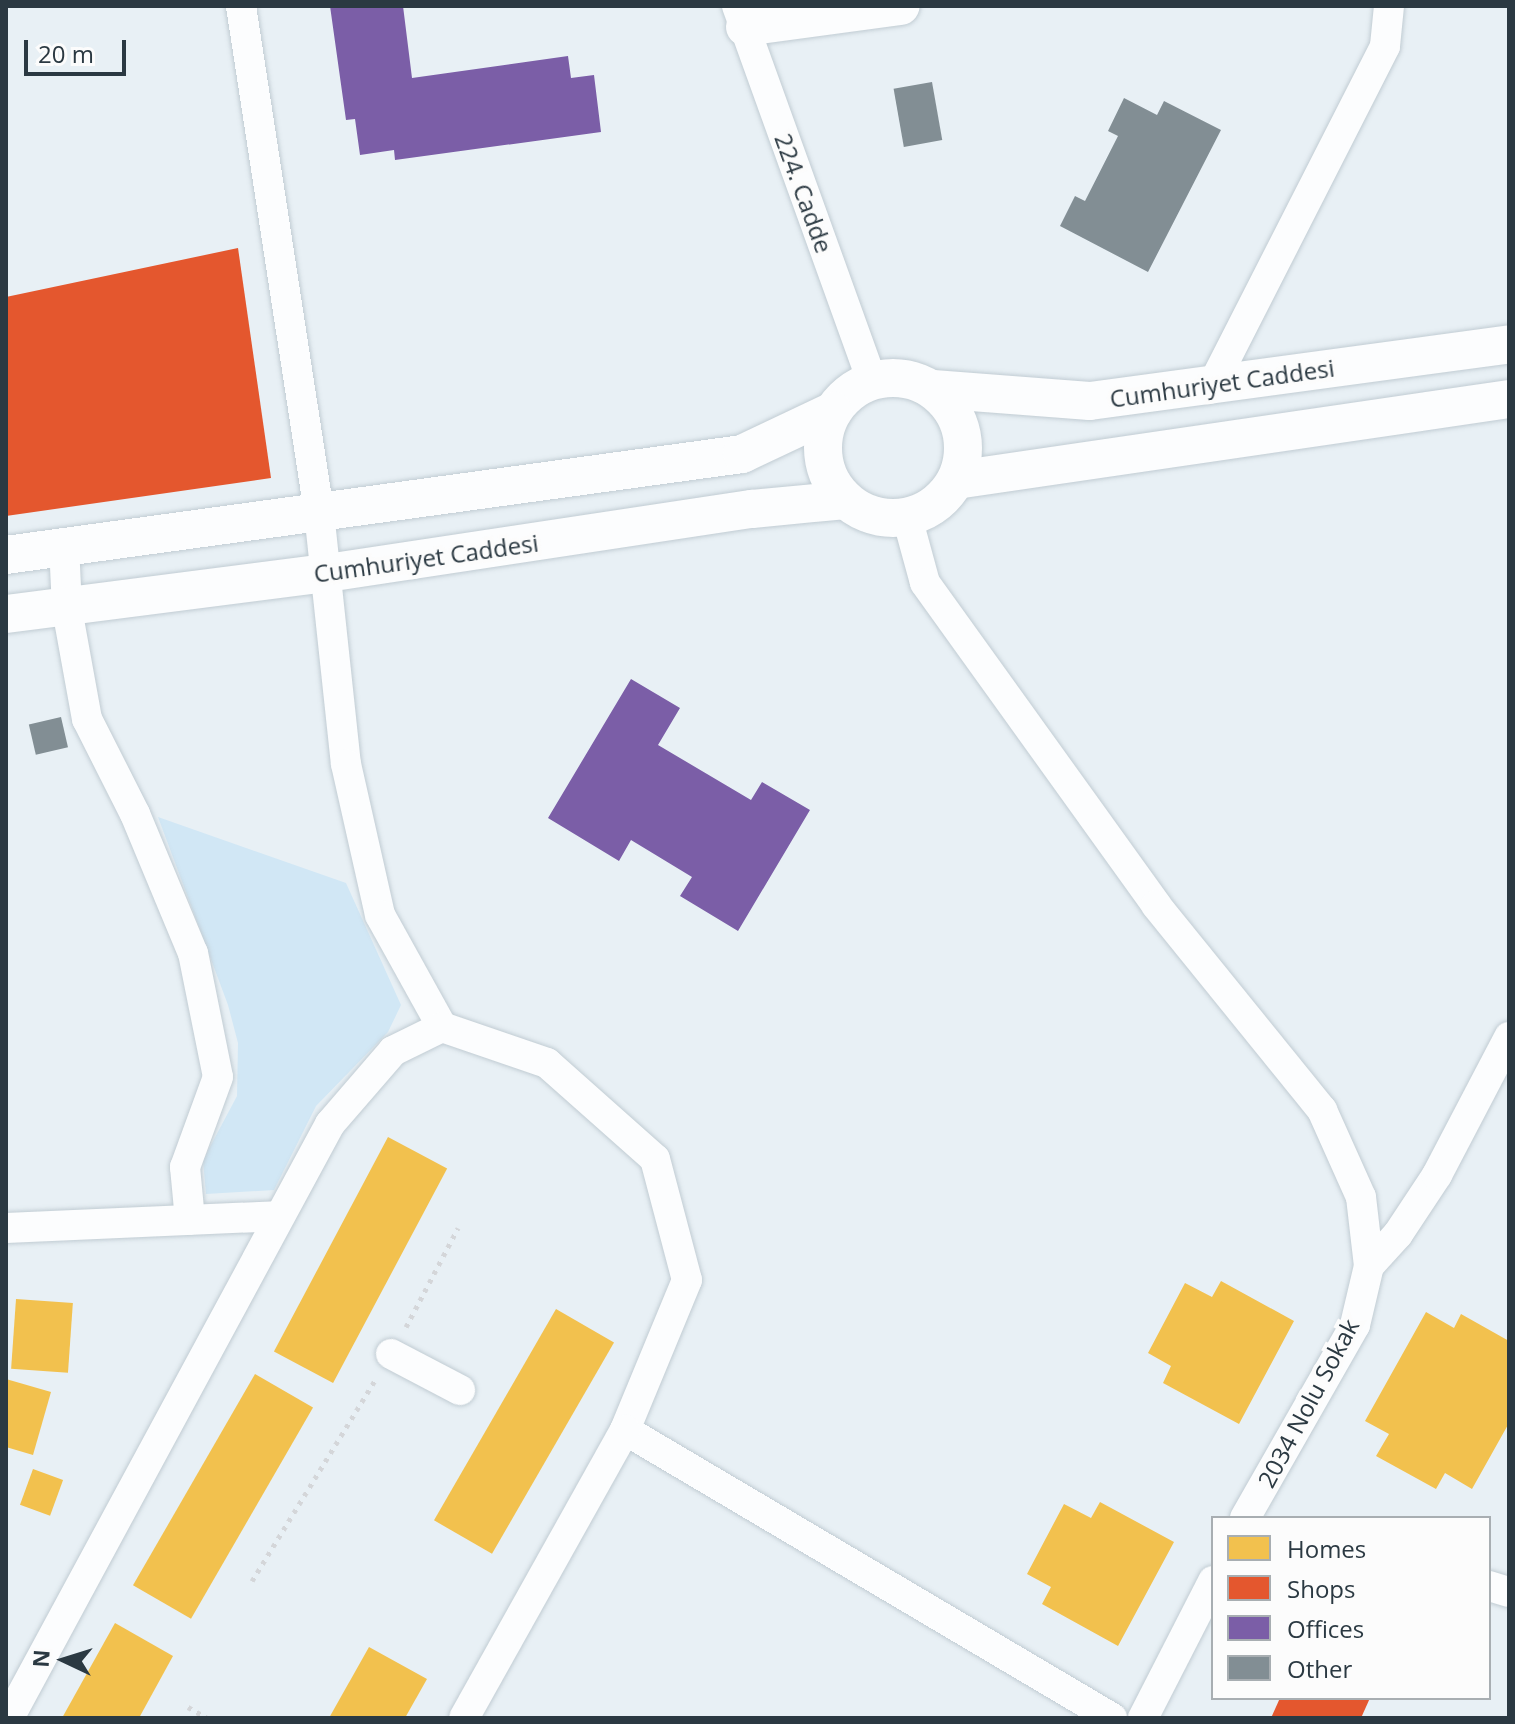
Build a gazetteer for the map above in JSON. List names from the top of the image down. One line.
{"streets":{"street":["224. Cadde","Cumhuriyet Caddesi","2034 Nolu Sokak"]},"crossings":[["224. Cadde","Cumhuriyet Caddesi"]],"legend":["Homes","Shops","Offices","Other"],"scale_bar":"20 m","north":"left"}
